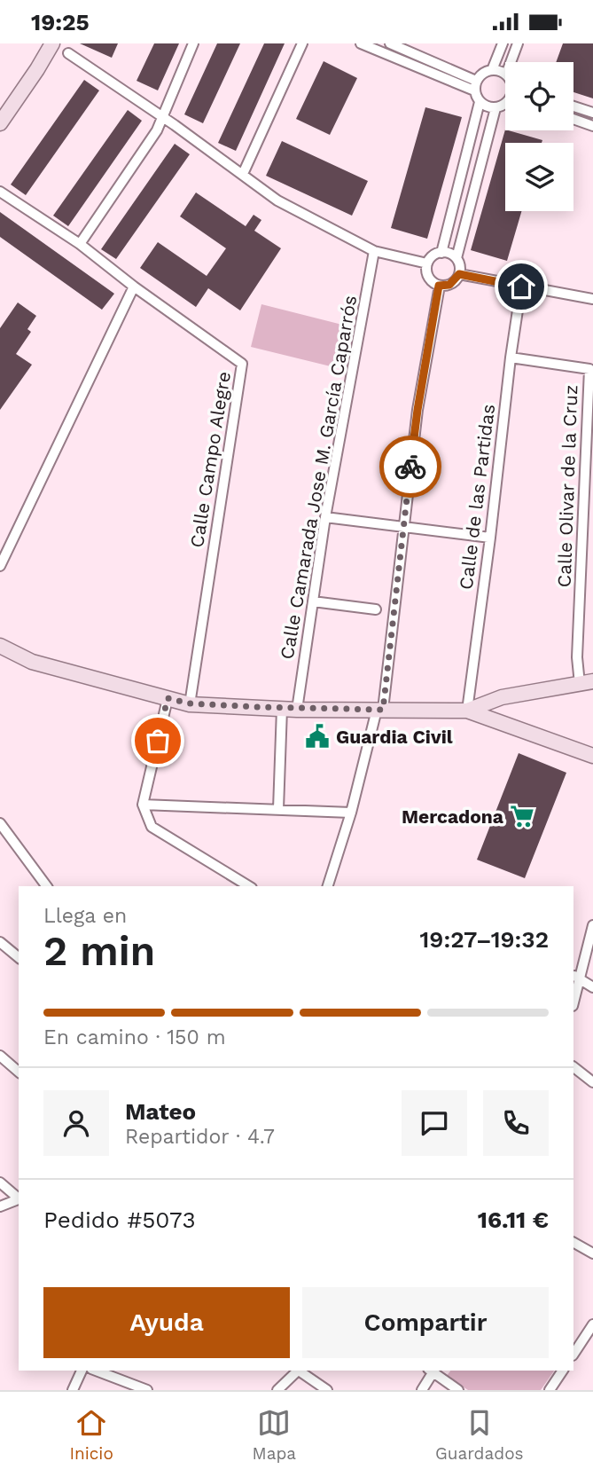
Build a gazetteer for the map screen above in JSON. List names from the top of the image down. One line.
{"streets":{"street":["Calle Campo Alegre","Calle Camarada Jose M. García Caparrós","Calle Olivar de la Cruz","Calle de las Partidas"]},"crossings":[["Calle Olivar de la Cruz","Calle de las Partidas"]],"places":{"public building":["Guardia Civil"],"supermarket":["Mercadona"]},"page":{"status":"19:25","heading":["2 min","Llega en","19:27–19:32"],"panel":["Mateo","Repartidor · 4.7","Pedido #5073","16.11 €"],"bar":"En camino · 150 m","buttons":["Ayuda","Compartir"],"tabs":["Inicio","Mapa","Guardados"]}}
